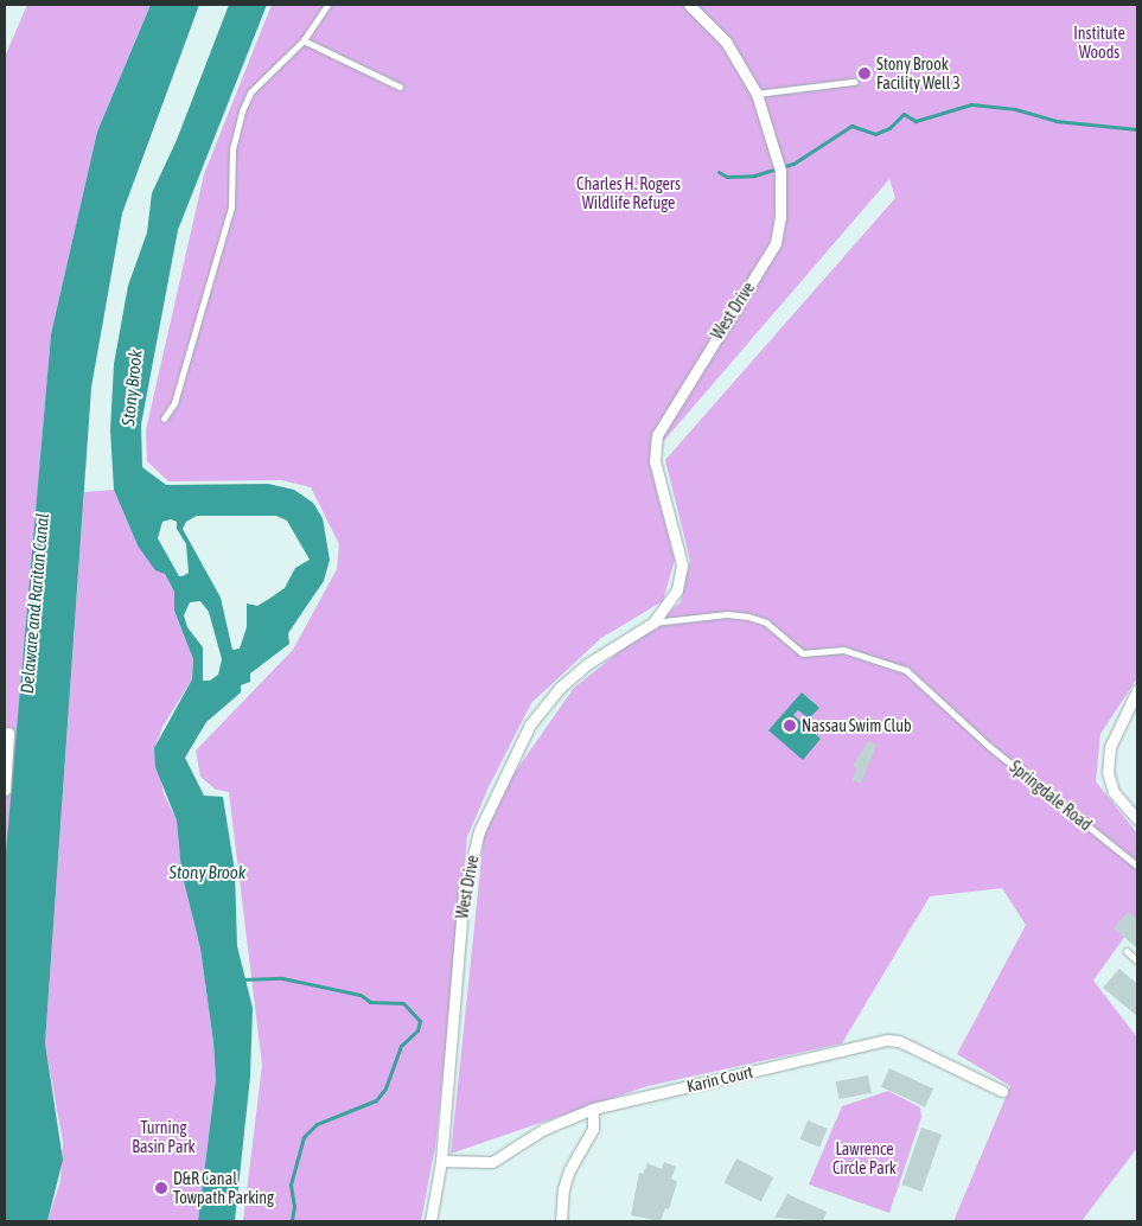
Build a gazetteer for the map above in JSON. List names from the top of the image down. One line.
{"streets":{"street":["West Drive","Karin Court"],"lane":["Springdale Road"]},"crossings":[["West Drive","Springdale Road"],["West Drive","Karin Court"]],"water":["Stony Brook","Delaware and Raritan Canal"],"parks":["Institute Woods","Charles H. Rogers Wildlife Refuge","Turning Basin Park","Lawrence Circle Park"],"places":["Stony Brook Facility Well 3","Nassau Swim Club","D&R Canal Towpath Parking"]}
